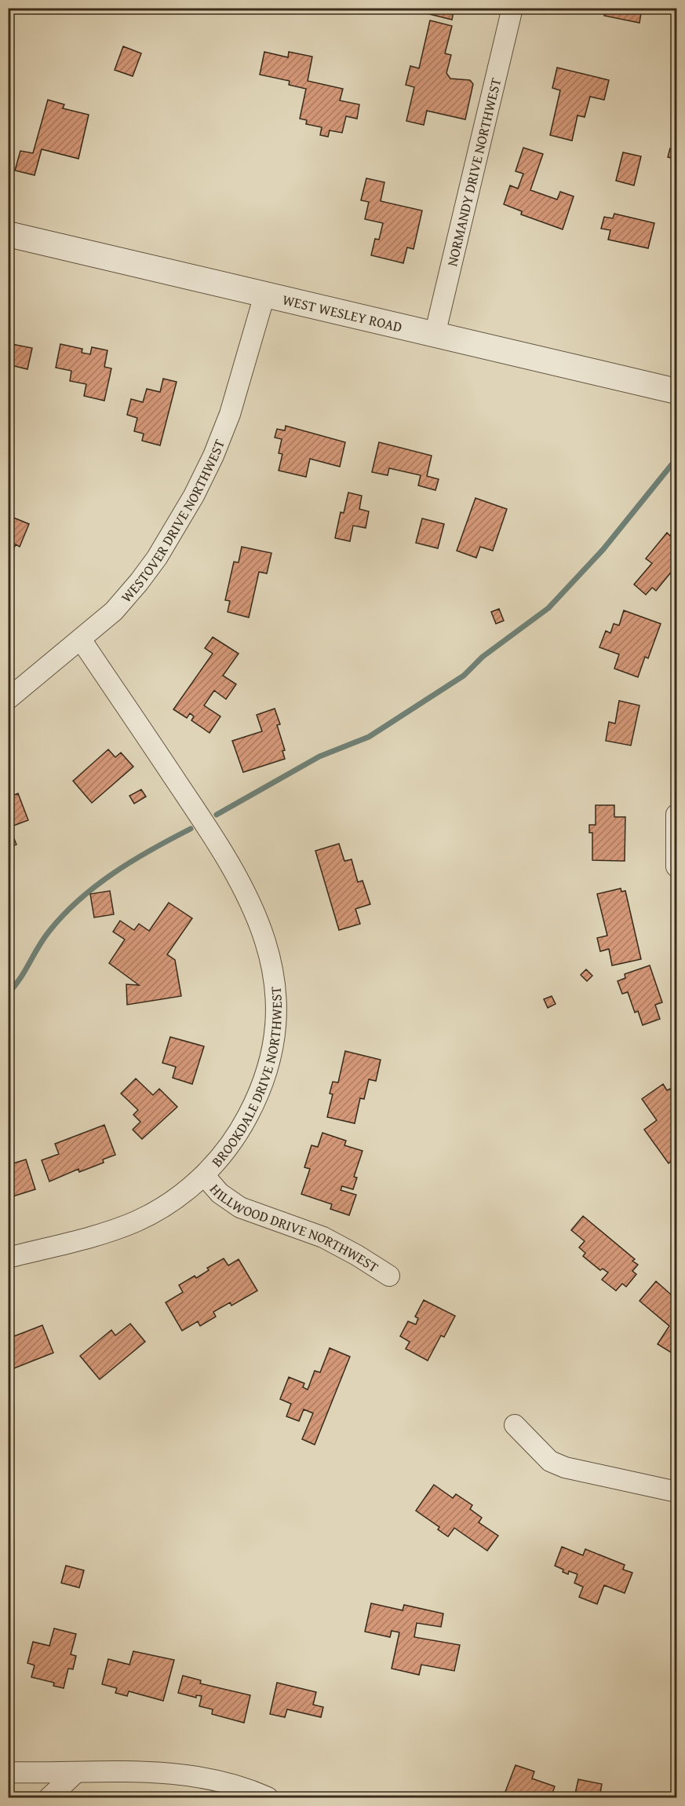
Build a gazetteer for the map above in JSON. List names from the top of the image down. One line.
{"streets":{"street":["NORMANDY DRIVE NORTHWEST","WEST WESLEY ROAD","WESTOVER DRIVE NORTHWEST","BROOKDALE DRIVE NORTHWEST","HILLWOOD DRIVE NORTHWEST"]},"crossings":[["NORMANDY DRIVE NORTHWEST","WEST WESLEY ROAD"],["WEST WESLEY ROAD","WESTOVER DRIVE NORTHWEST"],["WESTOVER DRIVE NORTHWEST","BROOKDALE DRIVE NORTHWEST"],["BROOKDALE DRIVE NORTHWEST","HILLWOOD DRIVE NORTHWEST"]]}
